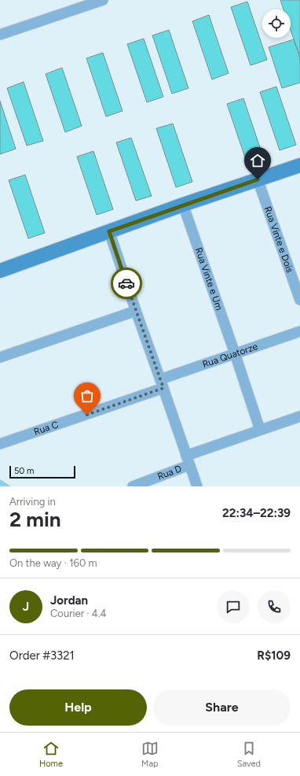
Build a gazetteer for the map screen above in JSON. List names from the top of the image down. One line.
{"streets":{"street":["Rua Vinte e Dois","Rua Vinte e Um","Rua Quatorze","Rua C","Rua D"]},"crossings":[["Rua Vinte e Um","Rua Quatorze"],["Rua Vinte e Um","Rua D"],["Rua Quatorze","Rua C"]],"scale_bar":"50 m","page":{"scale":"50 m","heading":["2 min","Arriving in","22:34–22:39"],"panel":["Jordan","Courier · 4.4","Order #3321","R$109"],"bar":"On the way · 160 m","round":"J","buttons":["Help","Share"],"tabs":["Home","Map","Saved"]}}
